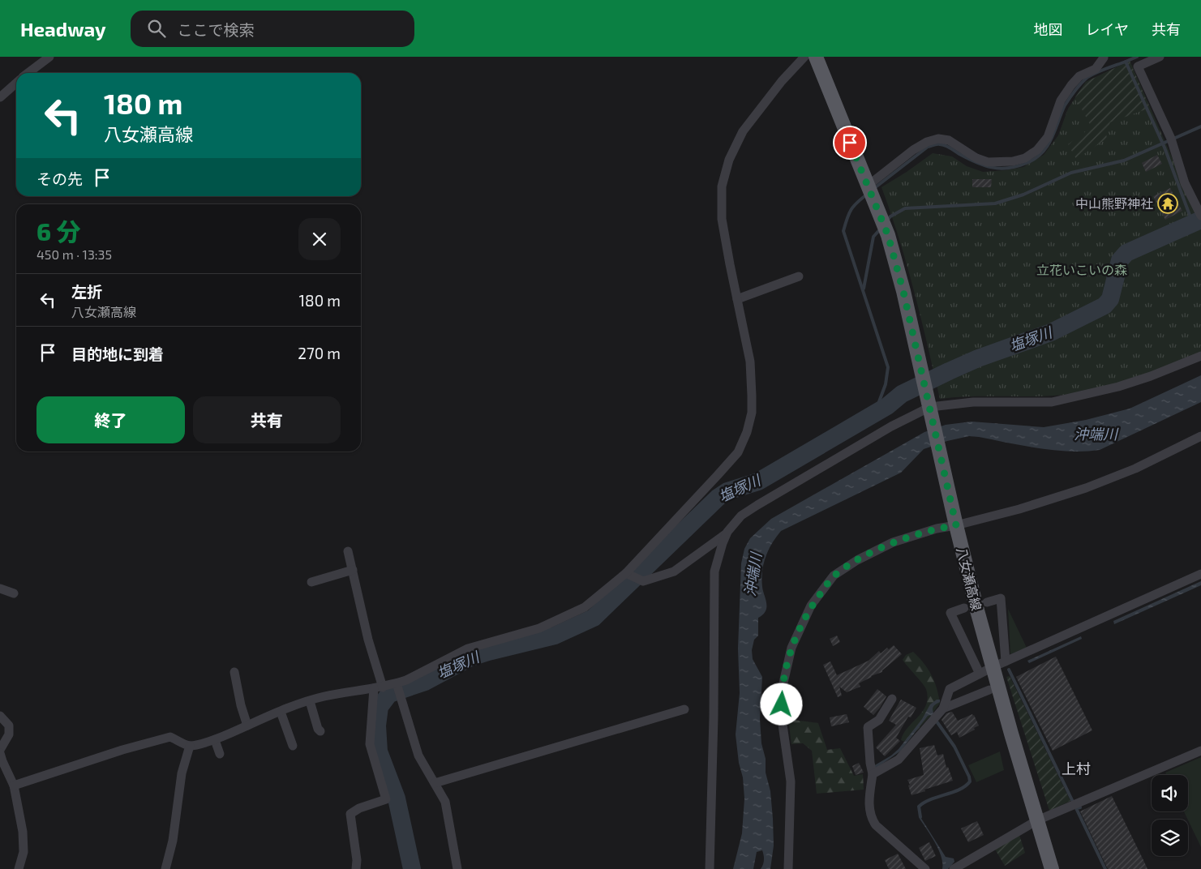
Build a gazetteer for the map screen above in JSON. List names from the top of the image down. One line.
{"streets":{"main road":["八女瀬高線"]},"districts":["上村"],"water":["塩塚川","沖端川"],"parks":["立花いこいの森"],"places":{"temple":["中山熊野神社"]},"page":{"header":"Headway","search":"ここで検索","nav":["地図","レイヤ","共有"],"turn":["180 m","八女瀬高線"],"then":"その先","heading":["6 分","450 m · 13:35"],"list":[{"name":"左折","note":"八女瀬高線","value":"180 m"},{"name":"目的地に到着","value":"270 m"}],"buttons":["終了","共有"]}}
